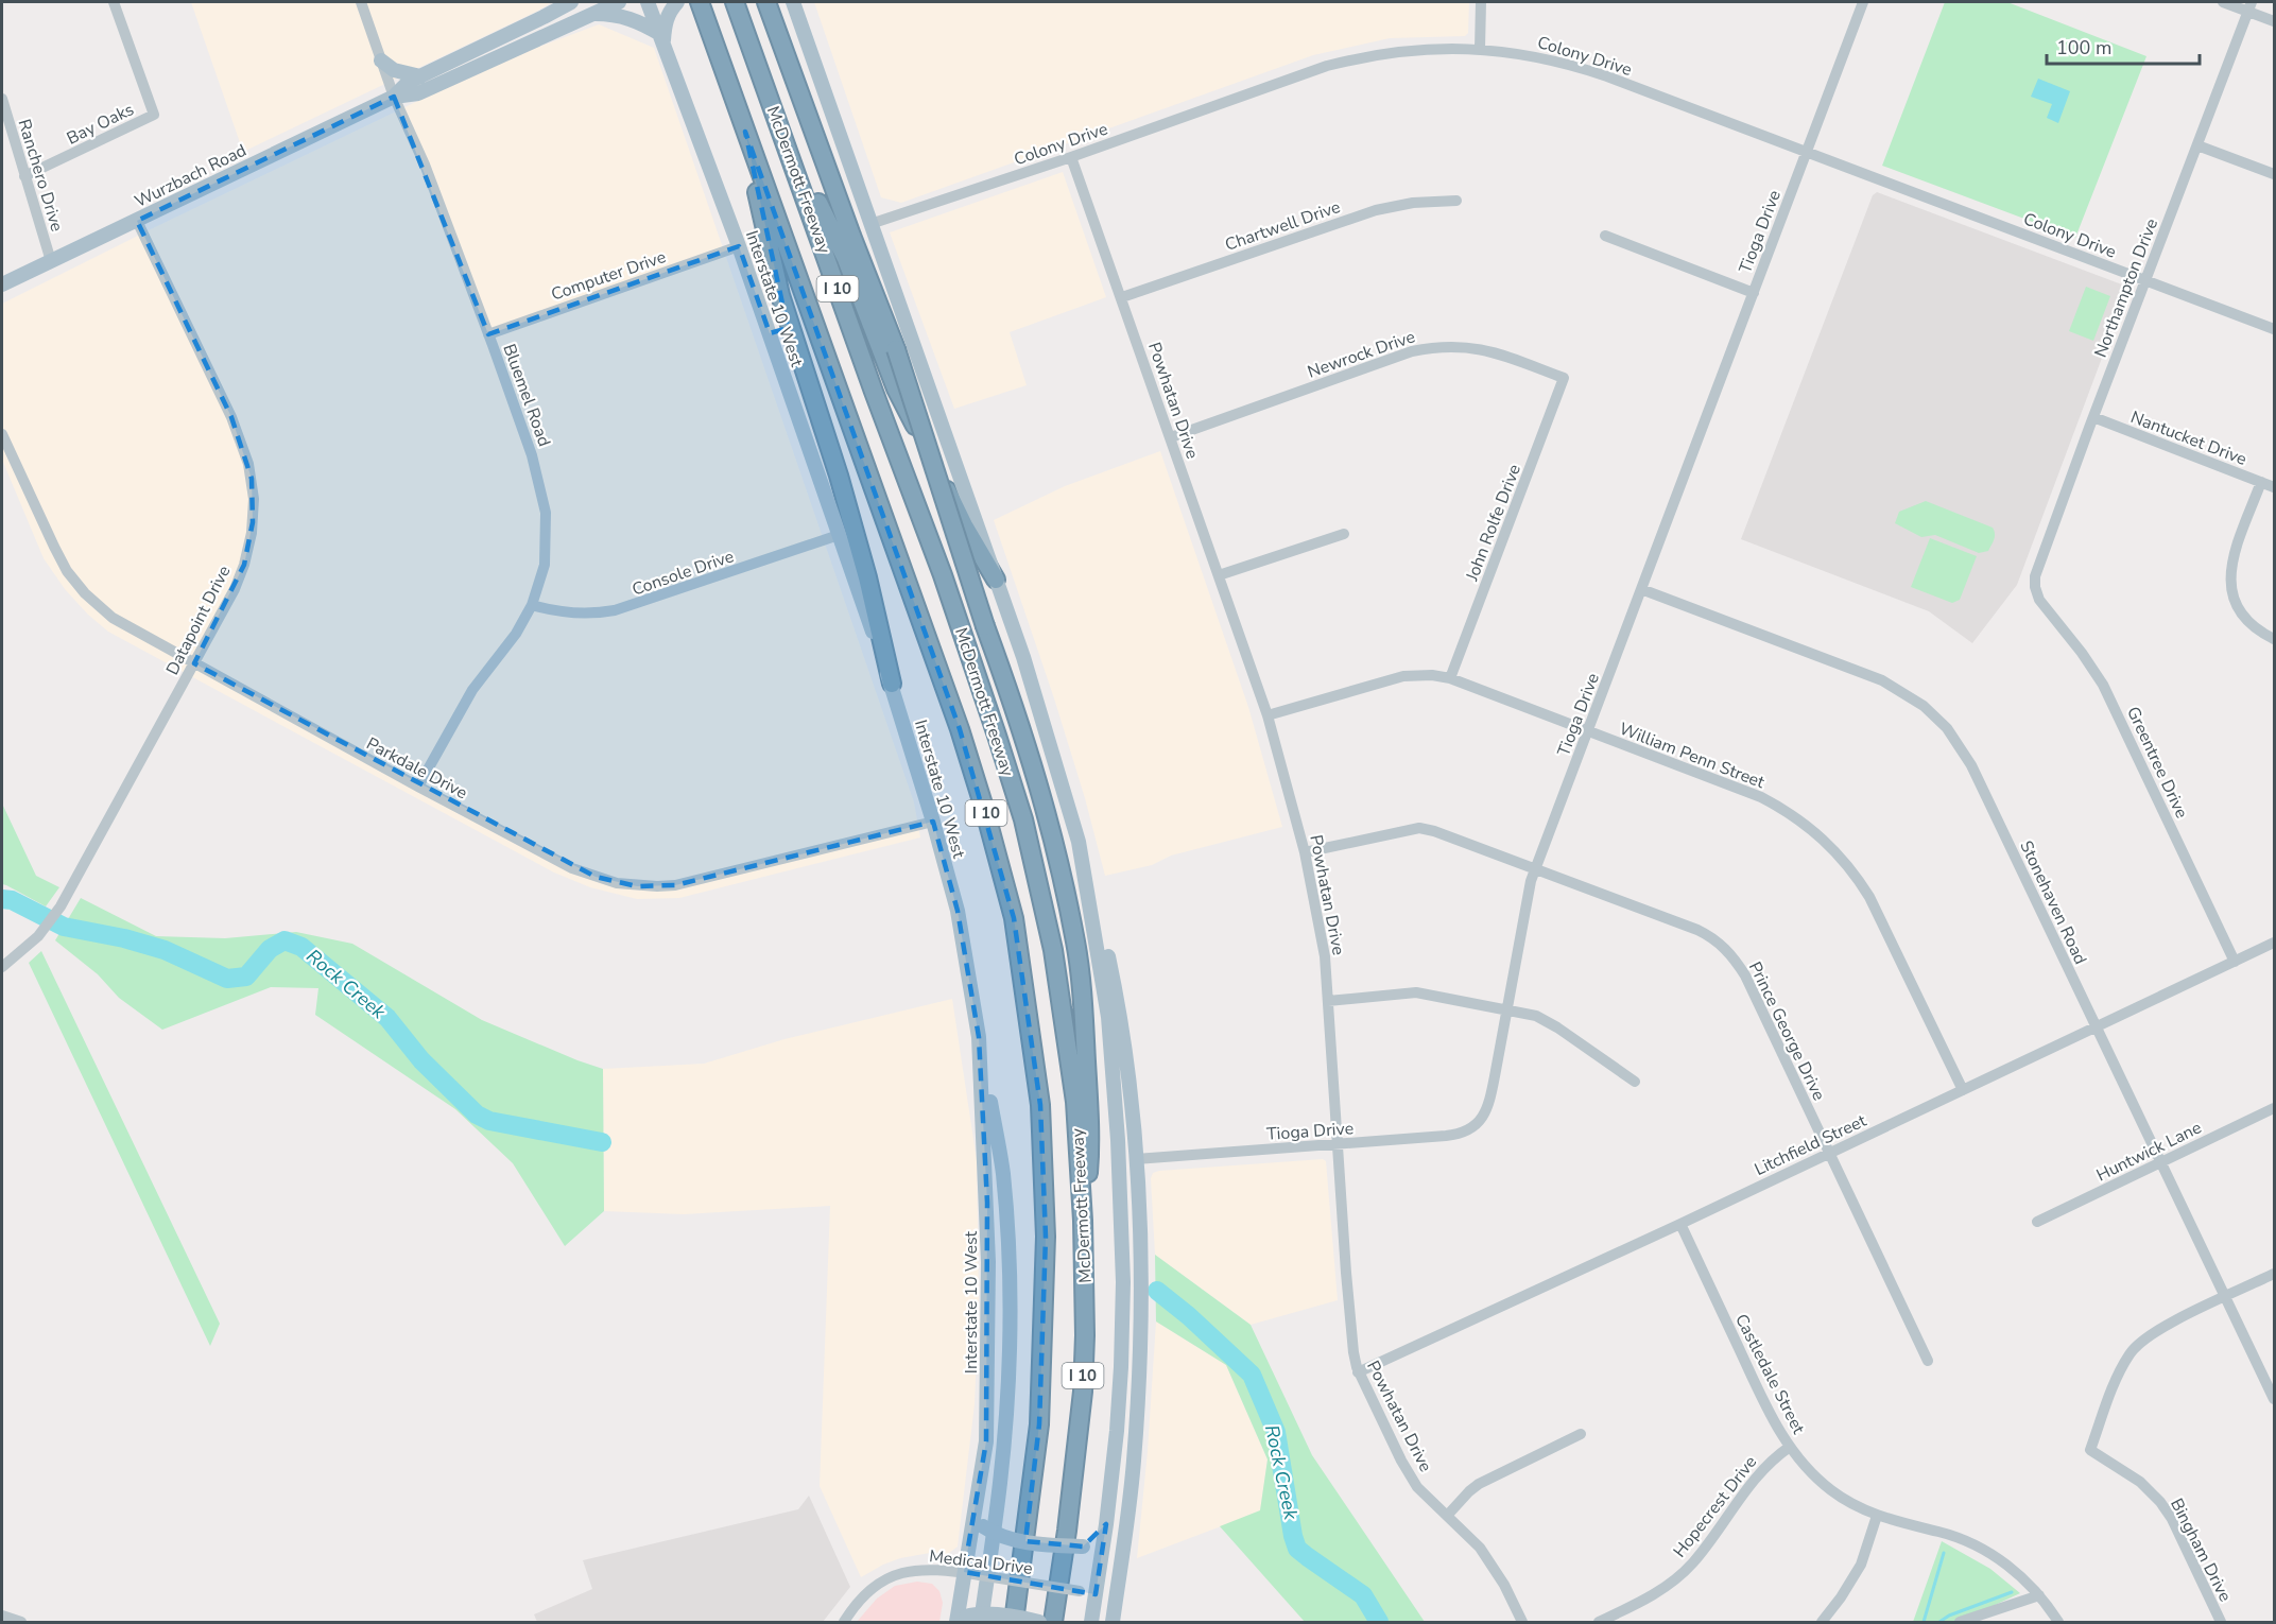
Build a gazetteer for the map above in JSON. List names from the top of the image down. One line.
{"streets":{"highway":["McDermott Freeway","I 10"],"main road":["Wurzbach Road","Interstate 10 West"],"street":["Colony Drive","Bay Oaks","Ranchero Drive","Chartwell Drive","Tioga Drive","Computer Drive","Northampton Drive","Newrock Drive","Bluemel Road","Powhatan Drive","Nantucket Drive","John Rolfe Drive","Console Drive","Datapoint Drive","William Penn Street","Greentree Drive","Parkdale Drive","Stonehaven Road","Prince George Drive","Litchfield Street","Huntwick Lane","Castledale Street","Hopecrest Drive","Bingham Drive","Medical Drive"]},"crossings":[["Colony Drive","Tioga Drive"],["Colony Drive","Northampton Drive"],["Colony Drive","Powhatan Drive"],["Bay Oaks","Ranchero Drive"],["Ranchero Drive","Wurzbach Road"],["Wurzbach Road","Bluemel Road"],["Wurzbach Road","Datapoint Drive"],["Chartwell Drive","Powhatan Drive"],["Tioga Drive","Powhatan Drive"],["Tioga Drive","William Penn Street"],["Tioga Drive","Stonehaven Road"],["Tioga Drive","Prince George Drive"],["Computer Drive","Interstate 10 West"],["Computer Drive","Bluemel Road"],["Northampton Drive","Nantucket Drive"],["Northampton Drive","Greentree Drive"],["Interstate 10 West","Console Drive"],["Interstate 10 West","Parkdale Drive"],["Interstate 10 West","Medical Drive"],["Newrock Drive","Powhatan Drive"],["Newrock Drive","John Rolfe Drive"],["Bluemel Road","Console Drive"],["Bluemel Road","Parkdale Drive"],["Powhatan Drive","William Penn Street"],["Powhatan Drive","Prince George Drive"],["Powhatan Drive","Litchfield Street"],["John Rolfe Drive","William Penn Street"],["Datapoint Drive","Parkdale Drive"],["William Penn Street","Litchfield Street"],["Greentree Drive","Litchfield Street"],["Stonehaven Road","Litchfield Street"],["Stonehaven Road","Huntwick Lane"],["Stonehaven Road","Bingham Drive"],["Prince George Drive","Litchfield Street"],["Litchfield Street","Castledale Street"],["Castledale Street","Hopecrest Drive"]],"water":["Rock Creek"],"scale_bar":"100 m"}
